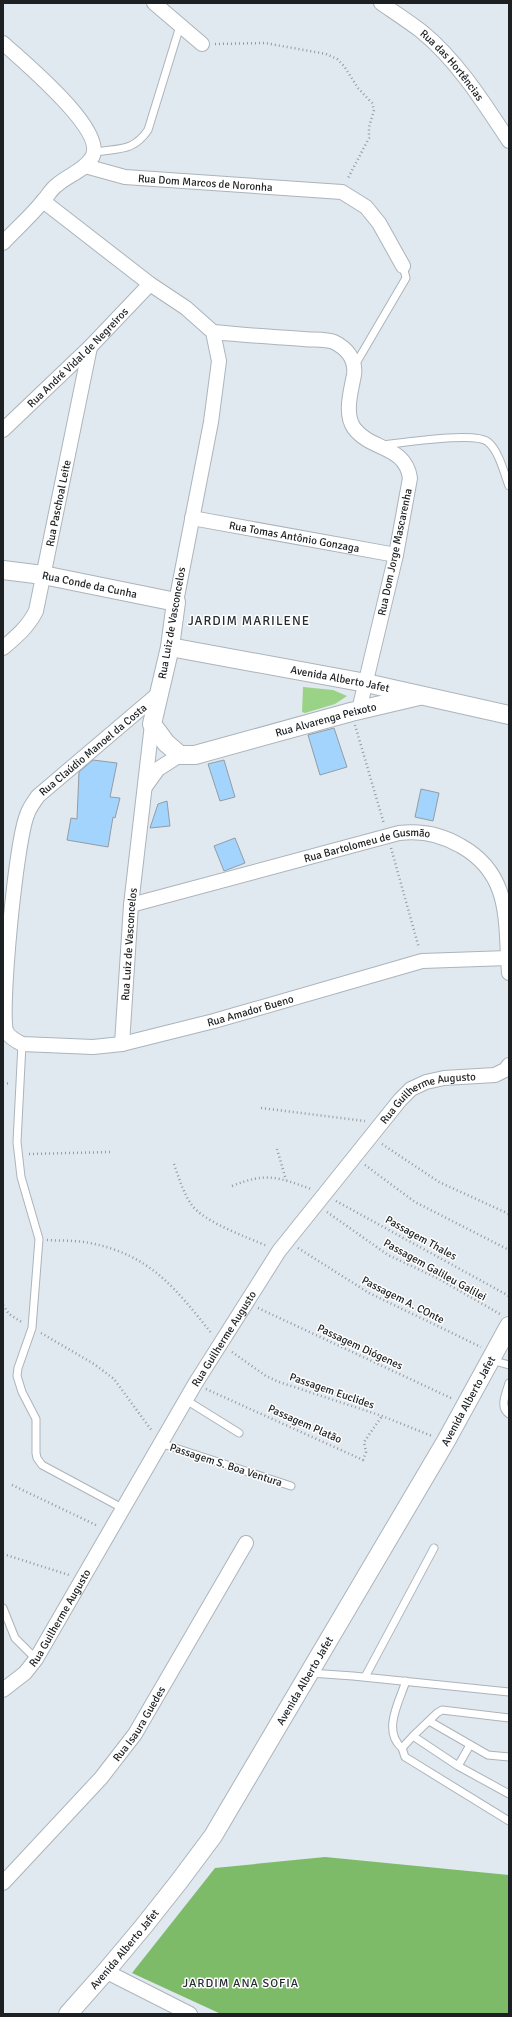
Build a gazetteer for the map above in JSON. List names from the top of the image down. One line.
{"streets":{"street":["Rua das Hortências","Rua Dom Marcos de Noronha","Rua André Vidal de Negreiros","Rua Paschoal Leite","Rua Tomas Antônio Gonzaga","Rua Dom Jorge Mascarenha","Rua Conde da Cunha","Rua Luiz de Vasconcelos","Avenida Alberto Jafet","Rua Alvarenga Peixoto","Rua Claúdio Manoel da Costa","Rua Bartolomeu de Gusmão","Rua Amador Bueno","Rua Guilherme Augusto","Rua Isaura Guedes"],"lane":["Passagem S. Boa Ventura"],"path":["Passagem Thales","Passagem Galileu Galilei","Passagem A. COnte","Passagem Diógenes","Passagem Euclides","Passagem Platão"]},"crossings":[["Rua André Vidal de Negreiros","Rua Paschoal Leite"],["Rua Paschoal Leite","Rua Conde da Cunha"],["Rua Tomas Antônio Gonzaga","Rua Dom Jorge Mascarenha"],["Rua Tomas Antônio Gonzaga","Rua Luiz de Vasconcelos"],["Rua Dom Jorge Mascarenha","Avenida Alberto Jafet"],["Rua Dom Jorge Mascarenha","Rua Alvarenga Peixoto"],["Rua Conde da Cunha","Rua Luiz de Vasconcelos"],["Rua Luiz de Vasconcelos","Avenida Alberto Jafet"],["Rua Luiz de Vasconcelos","Rua Claúdio Manoel da Costa"],["Rua Luiz de Vasconcelos","Rua Bartolomeu de Gusmão"],["Rua Luiz de Vasconcelos","Rua Amador Bueno"],["Avenida Alberto Jafet","Rua Alvarenga Peixoto"],["Avenida Alberto Jafet","Passagem Galileu Galilei"],["Avenida Alberto Jafet","Passagem A. COnte"],["Avenida Alberto Jafet","Passagem Diógenes"],["Avenida Alberto Jafet","Passagem Euclides"],["Rua Bartolomeu de Gusmão","Rua Amador Bueno"],["Rua Guilherme Augusto","Passagem Thales"],["Rua Guilherme Augusto","Passagem Galileu Galilei"],["Rua Guilherme Augusto","Passagem A. COnte"],["Rua Guilherme Augusto","Passagem Diógenes"],["Rua Guilherme Augusto","Passagem Euclides"],["Rua Guilherme Augusto","Passagem Platão"],["Rua Guilherme Augusto","Passagem S. Boa Ventura"],["Passagem Thales","Passagem Galileu Galilei"],["Passagem Euclides","Passagem Platão"]],"districts":["JARDIM MARILENE","JARDIM ANA SOFIA"]}
